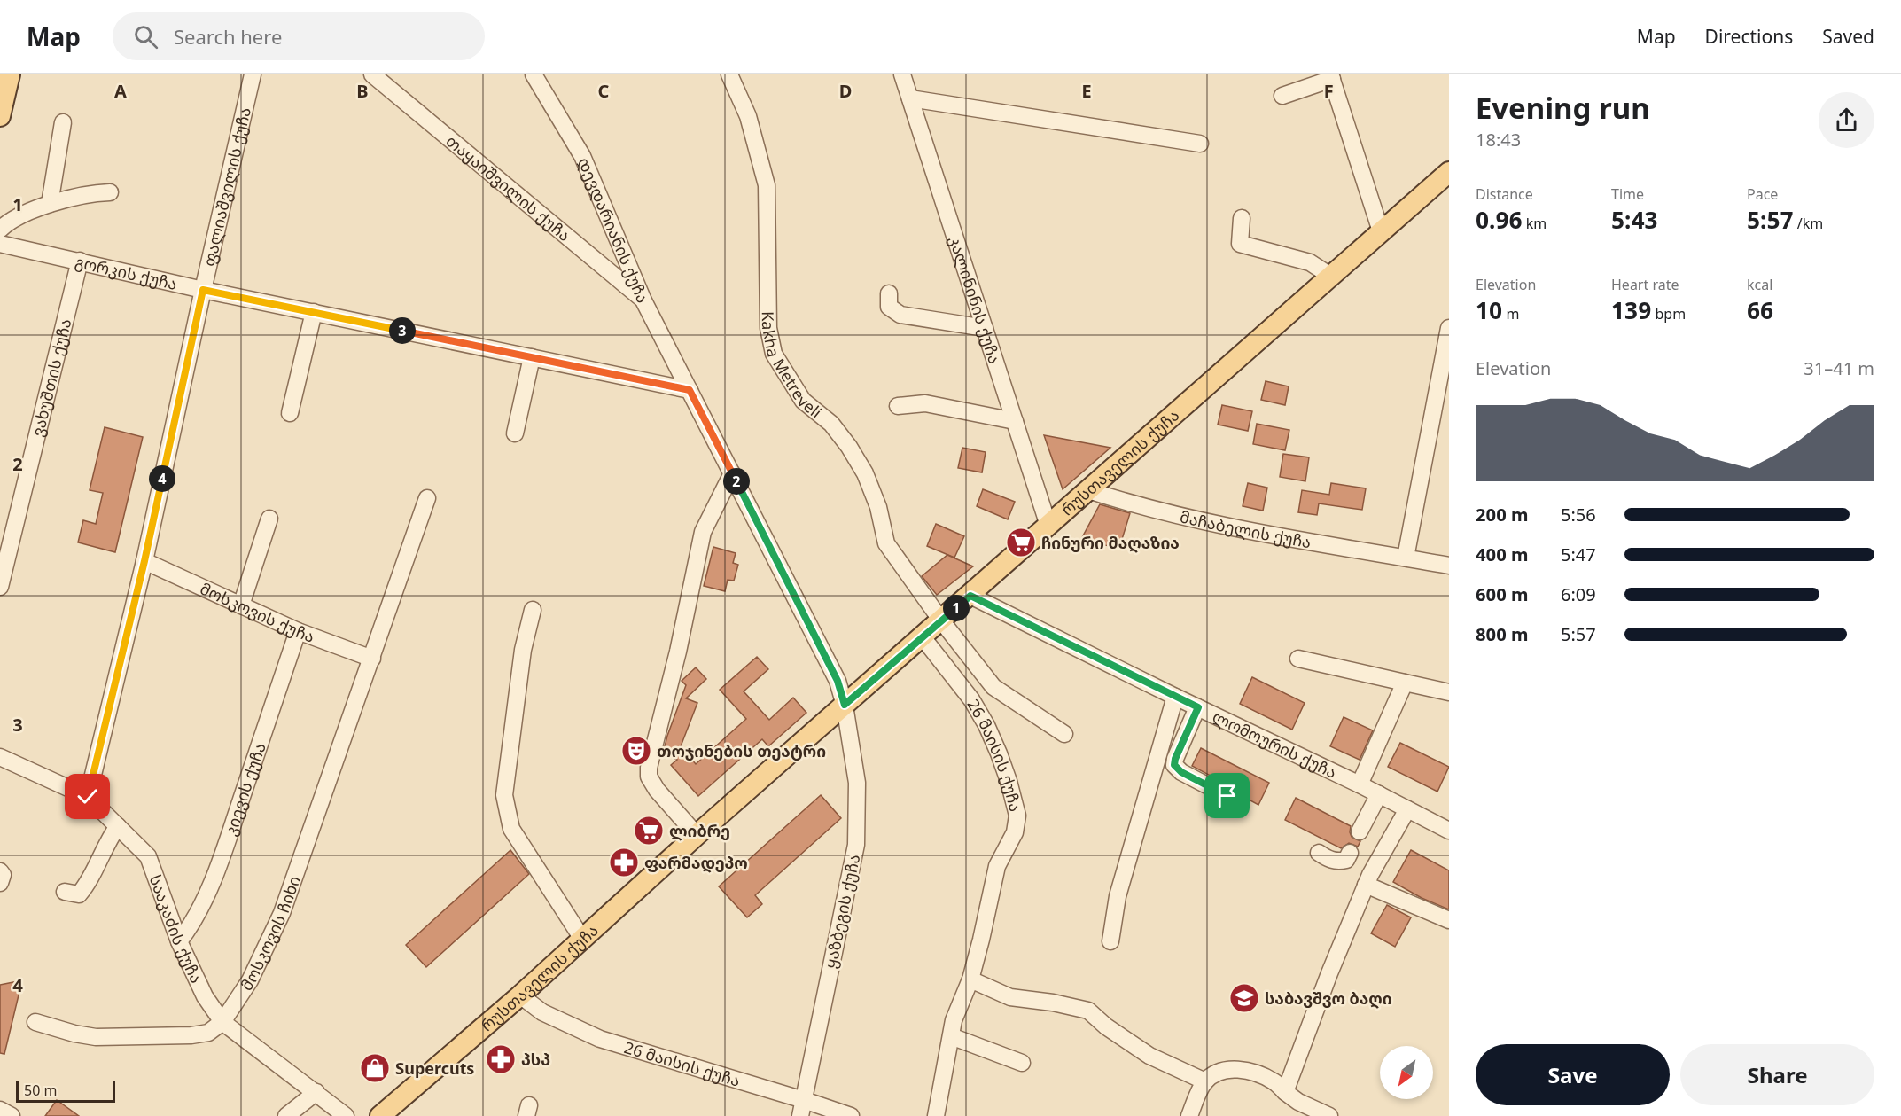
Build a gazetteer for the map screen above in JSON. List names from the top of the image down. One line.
{"streets":{"main road":["რუსთაველის ქუჩა"],"street":["ფალიაშვილის ქუჩა","თაყაიშვილის ქუჩა","დევდარიანის ქუჩა","გორკის ქუჩა","კალინინის ქუჩა","Kakha Metreveli","ვახუშთის ქუჩა","მაჩაბელის ქუჩა","მოსკოვის ქუჩა","ლომოურის ქუჩა","26 მაისის ქუჩა","კიევის ქუჩა","ყაზბეგის ქუჩა","სააკაძის ქუჩა","მოსკოვის ჩიხი"]},"crossings":[["ფალიაშვილის ქუჩა","გორკის ქუჩა"],["ფალიაშვილის ქუჩა","მოსკოვის ქუჩა"],["ფალიაშვილის ქუჩა","სააკაძის ქუჩა"],["თაყაიშვილის ქუჩა","დევდარიანის ქუჩა"],["დევდარიანის ქუჩა","გორკის ქუჩა"],["გორკის ქუჩა","ვახუშთის ქუჩა"],["კალინინის ქუჩა","რუსთაველის ქუჩა"],["Kakha Metreveli","რუსთაველის ქუჩა"],["რუსთაველის ქუჩა","მაჩაბელის ქუჩა"],["რუსთაველის ქუჩა","ლომოურის ქუჩა"],["რუსთაველის ქუჩა","26 მაისის ქუჩა"],["რუსთაველის ქუჩა","ყაზბეგის ქუჩა"],["მოსკოვის ქუჩა","კიევის ქუჩა"],["მოსკოვის ქუჩა","მოსკოვის ჩიხი"],["26 მაისის ქუჩა","ყაზბეგის ქუჩა"],["კიევის ქუჩა","სააკაძის ქუჩა"],["სააკაძის ქუჩა","მოსკოვის ჩიხი"]],"places":{"supermarket":["ჩინური მაღაზია","ლიბრე"],"theatre":["თოჯინების თეატრი"],"pharmacy":["ფარმადეპო","პსპ"],"school or university":["საბავშვო ბაღი"],"shop":["Supercuts"]},"scale_bar":"50 m","north":"bottom left","page":{"header":"Map","search":"Search here","nav":["Map","Directions","Saved"],"heading":["Evening run","18:43"],"stats":[["Distance","0.96 km"],["Time","5:43"],["Pace","5:57 /km"],["Elevation","10 m"],["Heart rate","139 bpm"],["kcal","66"]],"pins":["3","4","2","1"],"chart":["Elevation","31–41 m"],"list":[{"name":"200 m","note":"5:56"},{"name":"400 m","note":"5:47"},{"name":"600 m","note":"6:09"},{"name":"800 m","note":"5:57"}],"buttons":["Save","Share"],"scale":"50 m"},"grid":{"columns":["A","B","C","D","E","F"],"rows":["1","2","3","4"]}}
